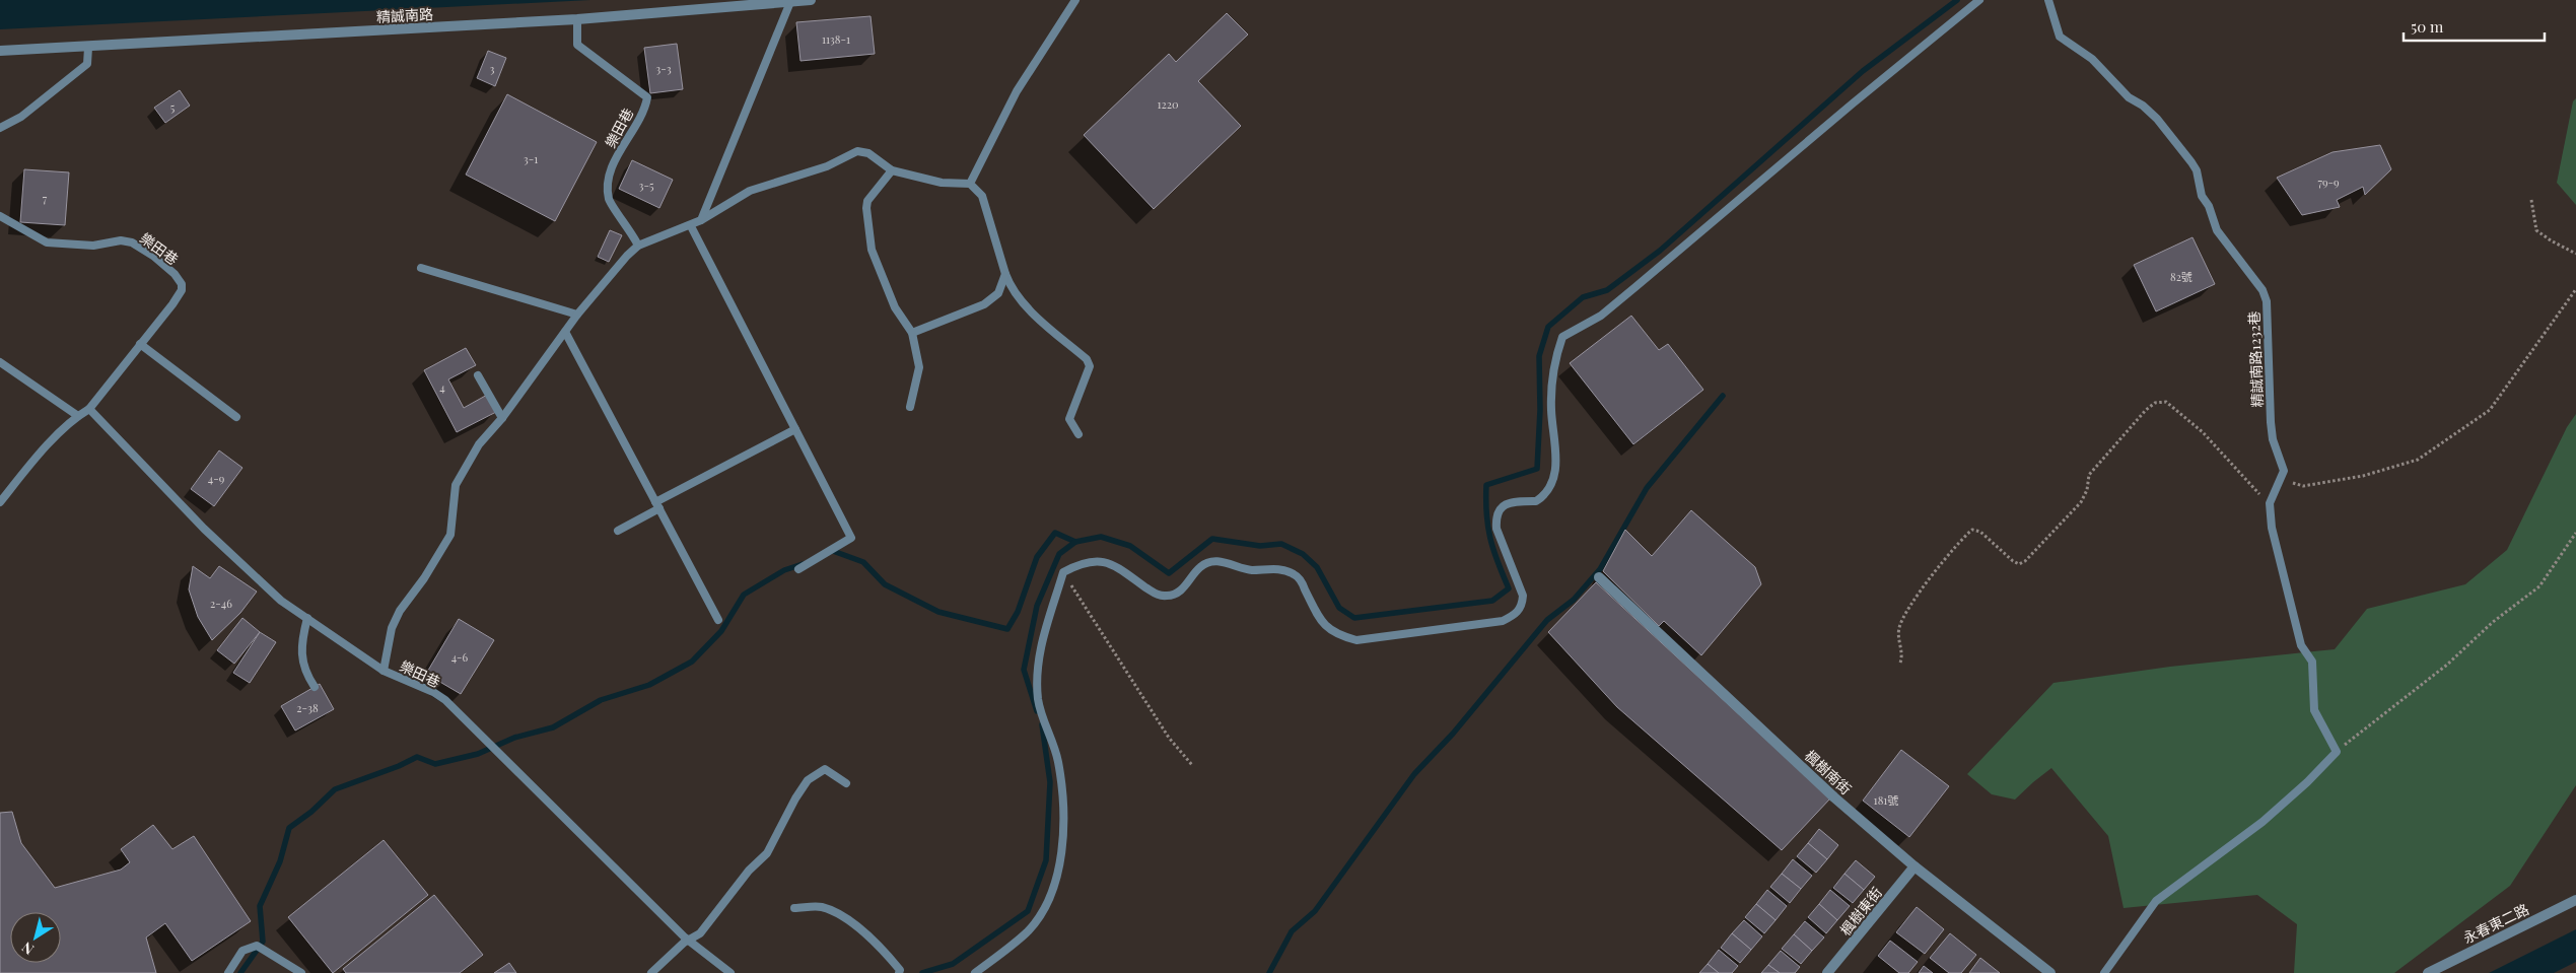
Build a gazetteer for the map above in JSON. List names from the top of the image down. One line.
{"streets":{"street":["精誠南路","楓樹南街","楓樹東街","永春東二路"],"lane":["樂田巷","精誠南路1232巷"]},"crossings":[["精誠南路","樂田巷"],["楓樹南街","楓樹東街"]],"house_numbers":["1138-1","3","3-3","1220","5","3-1","79-9","3-5","7","82號","4","4-9","2-46","4-6","2-38","181號"],"scale_bar":"50 m","north":"bottom left"}
